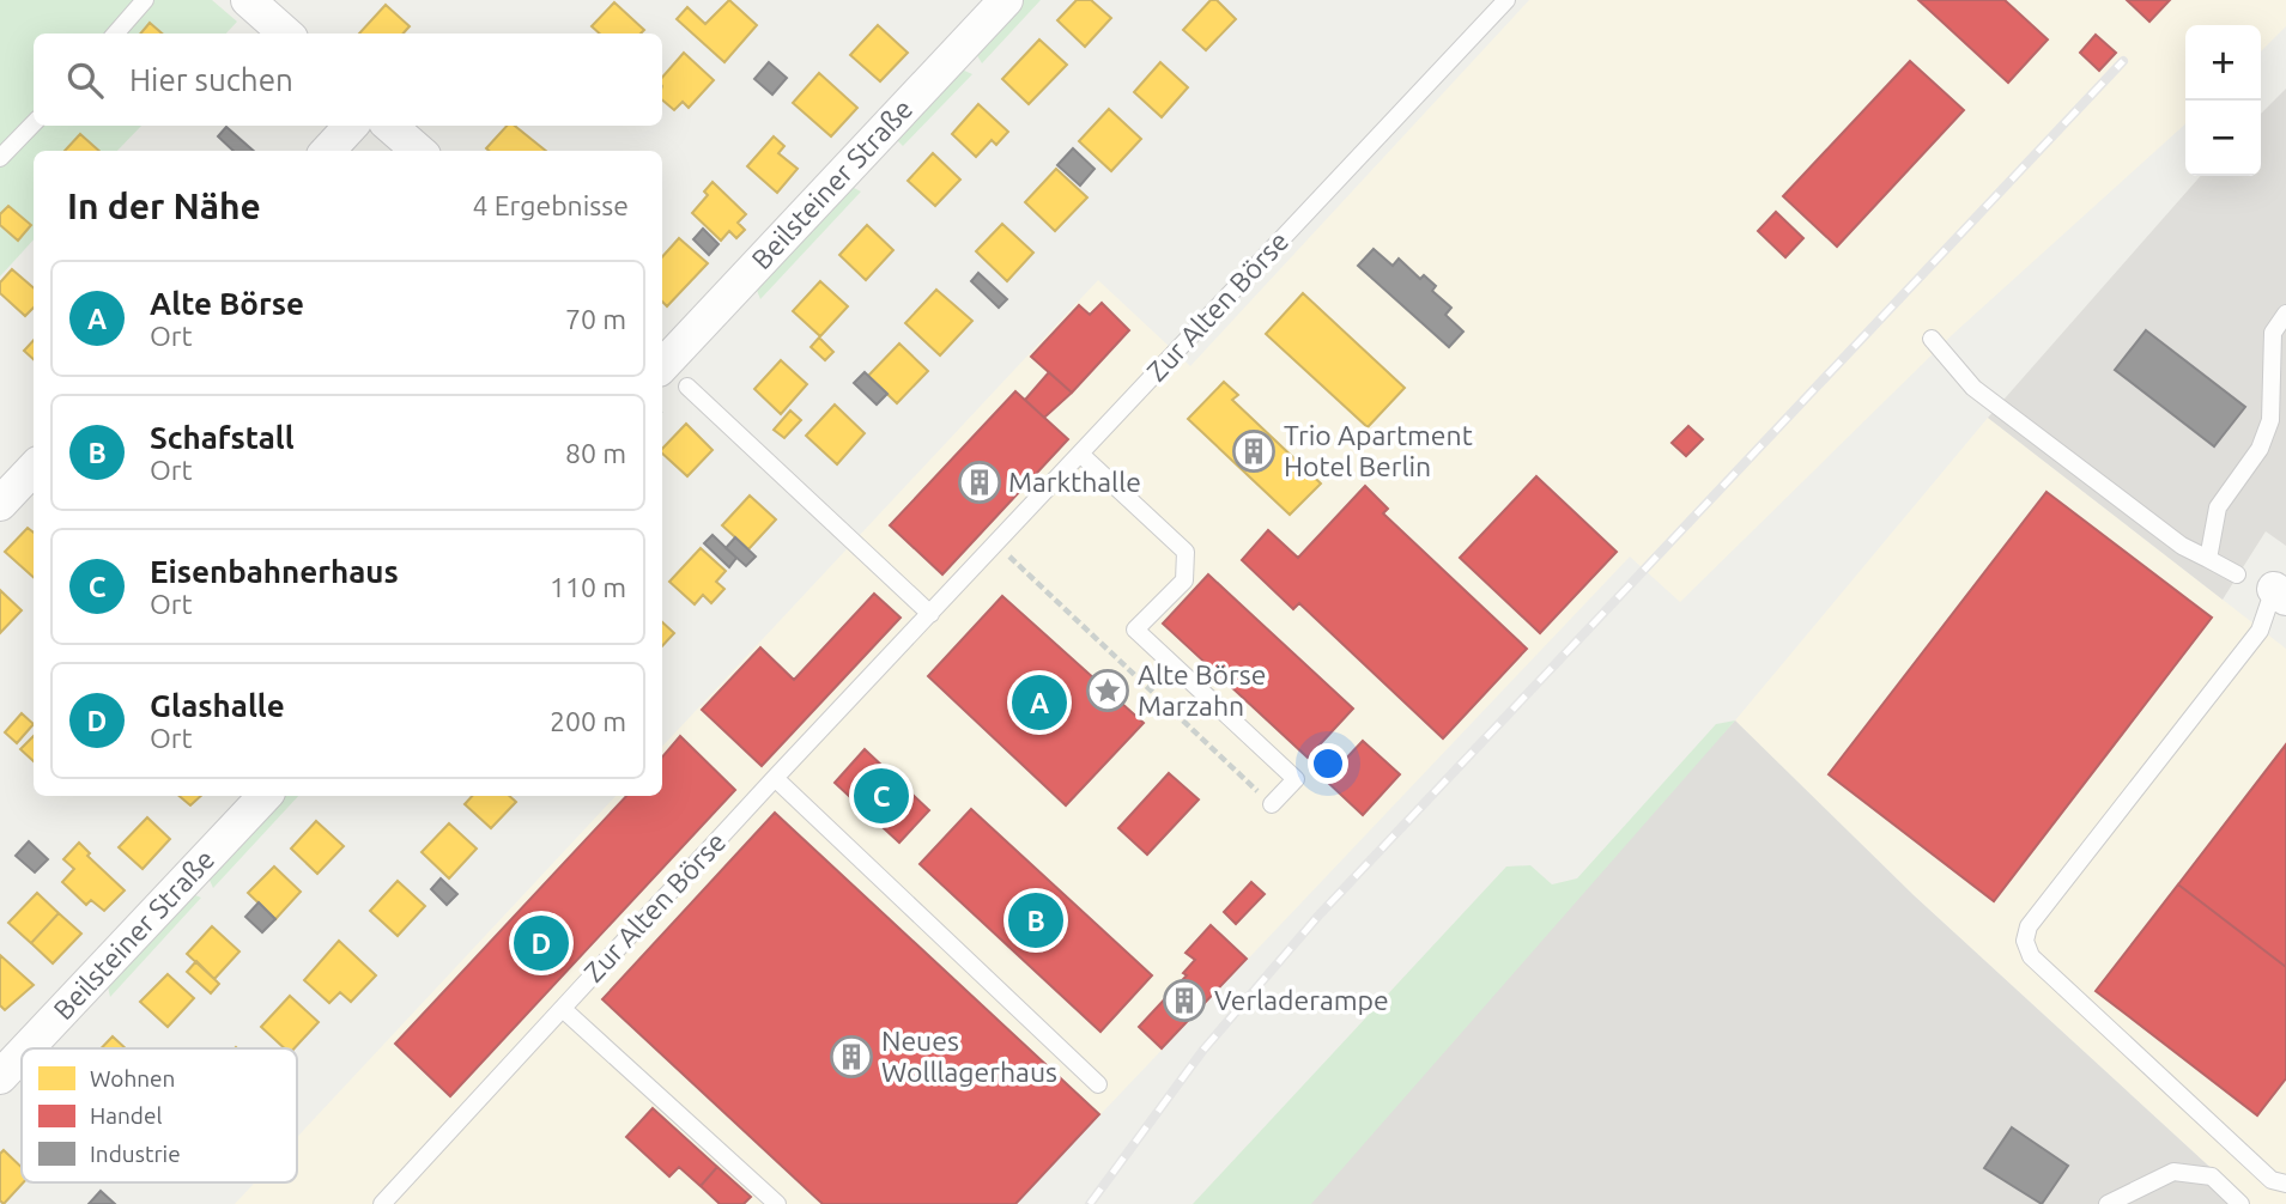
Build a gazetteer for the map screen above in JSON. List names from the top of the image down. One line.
{"streets":{"street":["Beilsteiner Straße"],"lane":["Zur Alten Börse"]},"places":{"building":["Trio Apartment Hotel Berlin","Markthalle","Verladerampe","Neues Wolllagerhaus"],"place":["Alte Börse Marzahn"]},"legend":["Wohnen","Handel","Industrie"],"page":{"map_buttons":["+","−"],"search":"Hier suchen","heading":["In der Nähe","4 Ergebnisse"],"list":[{"mark":"A","name":"Alte Börse","note":"Ort","value":"70 m"},{"mark":"B","name":"Schafstall","note":"Ort","value":"80 m"},{"mark":"C","name":"Eisenbahnerhaus","note":"Ort","value":"110 m"},{"mark":"D","name":"Glashalle","note":"Ort","value":"200 m"}],"pins":["A","C","B","D"]}}
